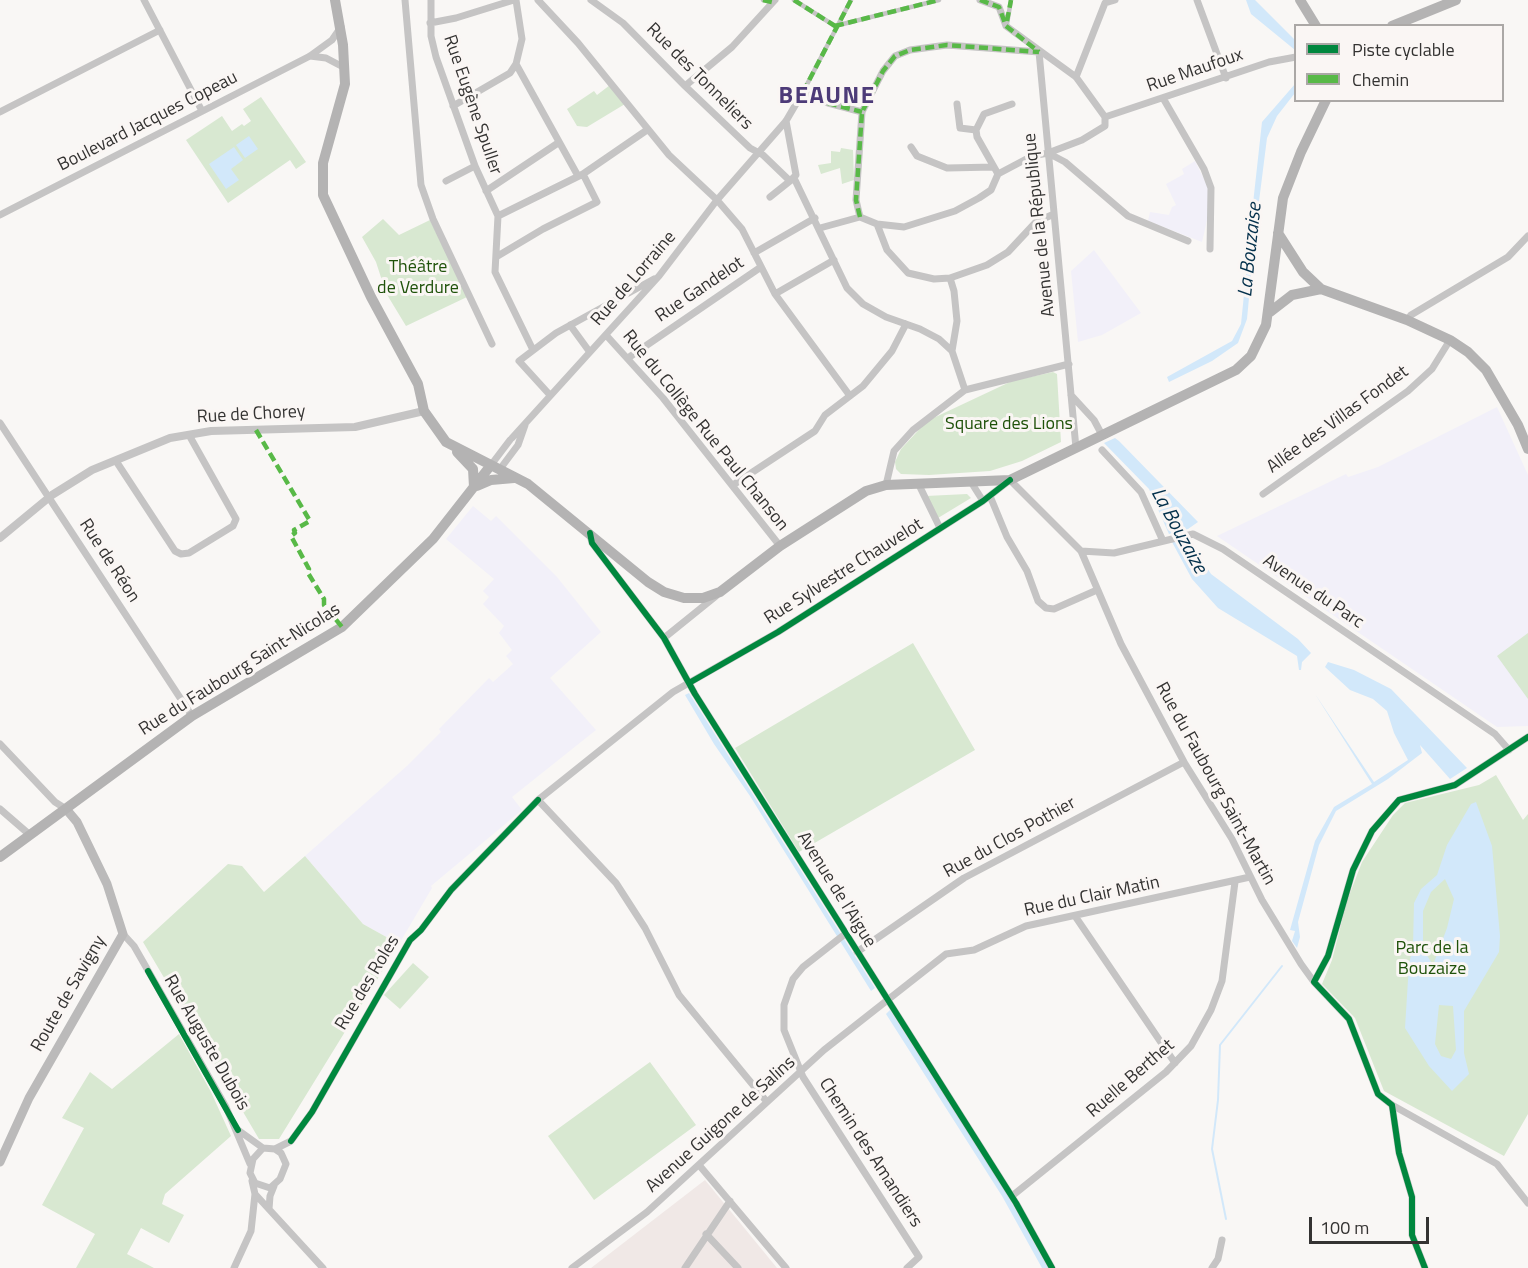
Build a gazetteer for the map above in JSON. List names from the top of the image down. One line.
{"streets":{"main road":["Rue du Faubourg Saint-Nicolas","Route de Savigny"],"street":["Rue Maufoux","Rue des Tonneliers","Rue Eugène Spuller","Boulevard Jacques Copeau","Avenue de la République","Rue de Lorraine","Rue Gandelot","Rue de Chorey","Allée des Villas Fondet","Rue du Collège Rue Paul Chanson","Rue de Réon","Rue Sylvestre Chauvelot","Avenue du Parc","Rue du Faubourg Saint-Martin","Rue du Clos Pothier","Avenue de l'Aigue","Rue du Clair Matin","Rue des Roles","Rue Auguste Dubois","Ruelle Berthet","Avenue Guigone de Salins","Chemin des Amandiers"]},"crossings":[["Rue des Tonneliers","Rue de Lorraine"],["Rue de Lorraine","Rue du Collège Rue Paul Chanson"],["Rue de Lorraine","Rue du Faubourg Saint-Nicolas"],["Rue Gandelot","Rue du Collège Rue Paul Chanson"],["Rue de Chorey","Rue de Réon"],["Rue de Réon","Rue du Faubourg Saint-Nicolas"],["Rue Sylvestre Chauvelot","Rue du Faubourg Saint-Martin"],["Rue Sylvestre Chauvelot","Avenue de l'Aigue"],["Rue Sylvestre Chauvelot","Rue des Roles"],["Avenue du Parc","Rue du Faubourg Saint-Martin"],["Rue du Faubourg Saint-Nicolas","Route de Savigny"],["Rue du Faubourg Saint-Martin","Rue du Clos Pothier"],["Rue du Faubourg Saint-Martin","Rue du Clair Matin"],["Rue du Clos Pothier","Avenue de l'Aigue"],["Avenue de l'Aigue","Rue du Clair Matin"],["Avenue de l'Aigue","Rue des Roles"],["Avenue de l'Aigue","Ruelle Berthet"],["Avenue de l'Aigue","Avenue Guigone de Salins"],["Avenue de l'Aigue","Chemin des Amandiers"],["Rue du Clair Matin","Ruelle Berthet"],["Rue du Clair Matin","Avenue Guigone de Salins"],["Rue des Roles","Rue Auguste Dubois"],["Route de Savigny","Rue Auguste Dubois"],["Avenue Guigone de Salins","Chemin des Amandiers"]],"districts":["BEAUNE"],"water":["La Bouzaise","La Bouzaize"],"parks":["Théâtre de Verdure","Square des Lions","Parc de la Bouzaize"],"legend":["Piste cyclable","Chemin"],"scale_bar":"100 m"}
